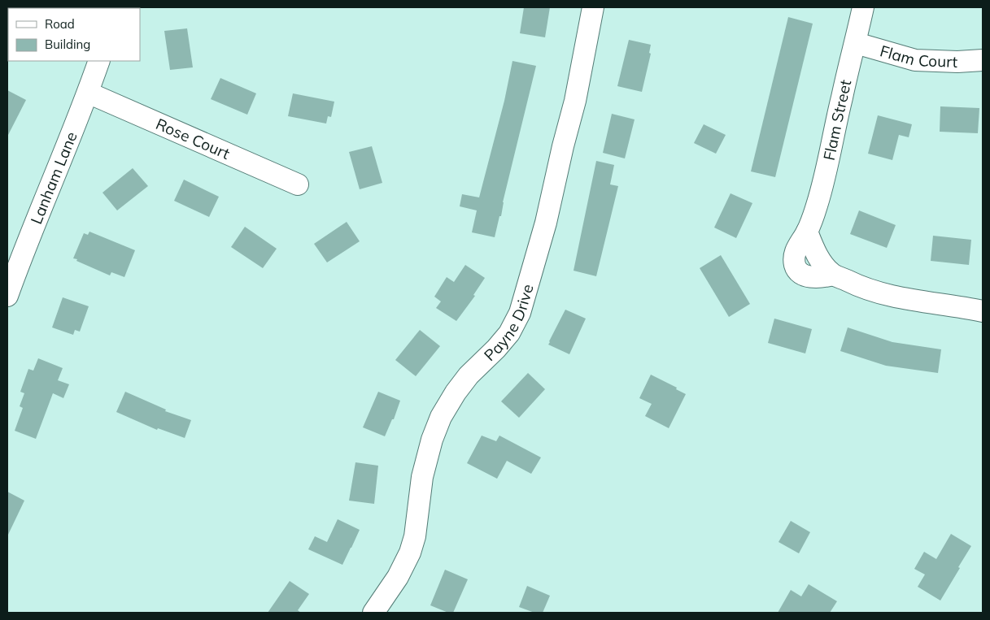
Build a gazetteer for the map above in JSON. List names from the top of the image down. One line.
{"streets":{"street":["Flam Court","Flam Street","Rose Court","Lanham Lane","Payne Drive"]},"crossings":[["Flam Court","Flam Street"],["Rose Court","Lanham Lane"]],"legend":["Road","Building"]}
